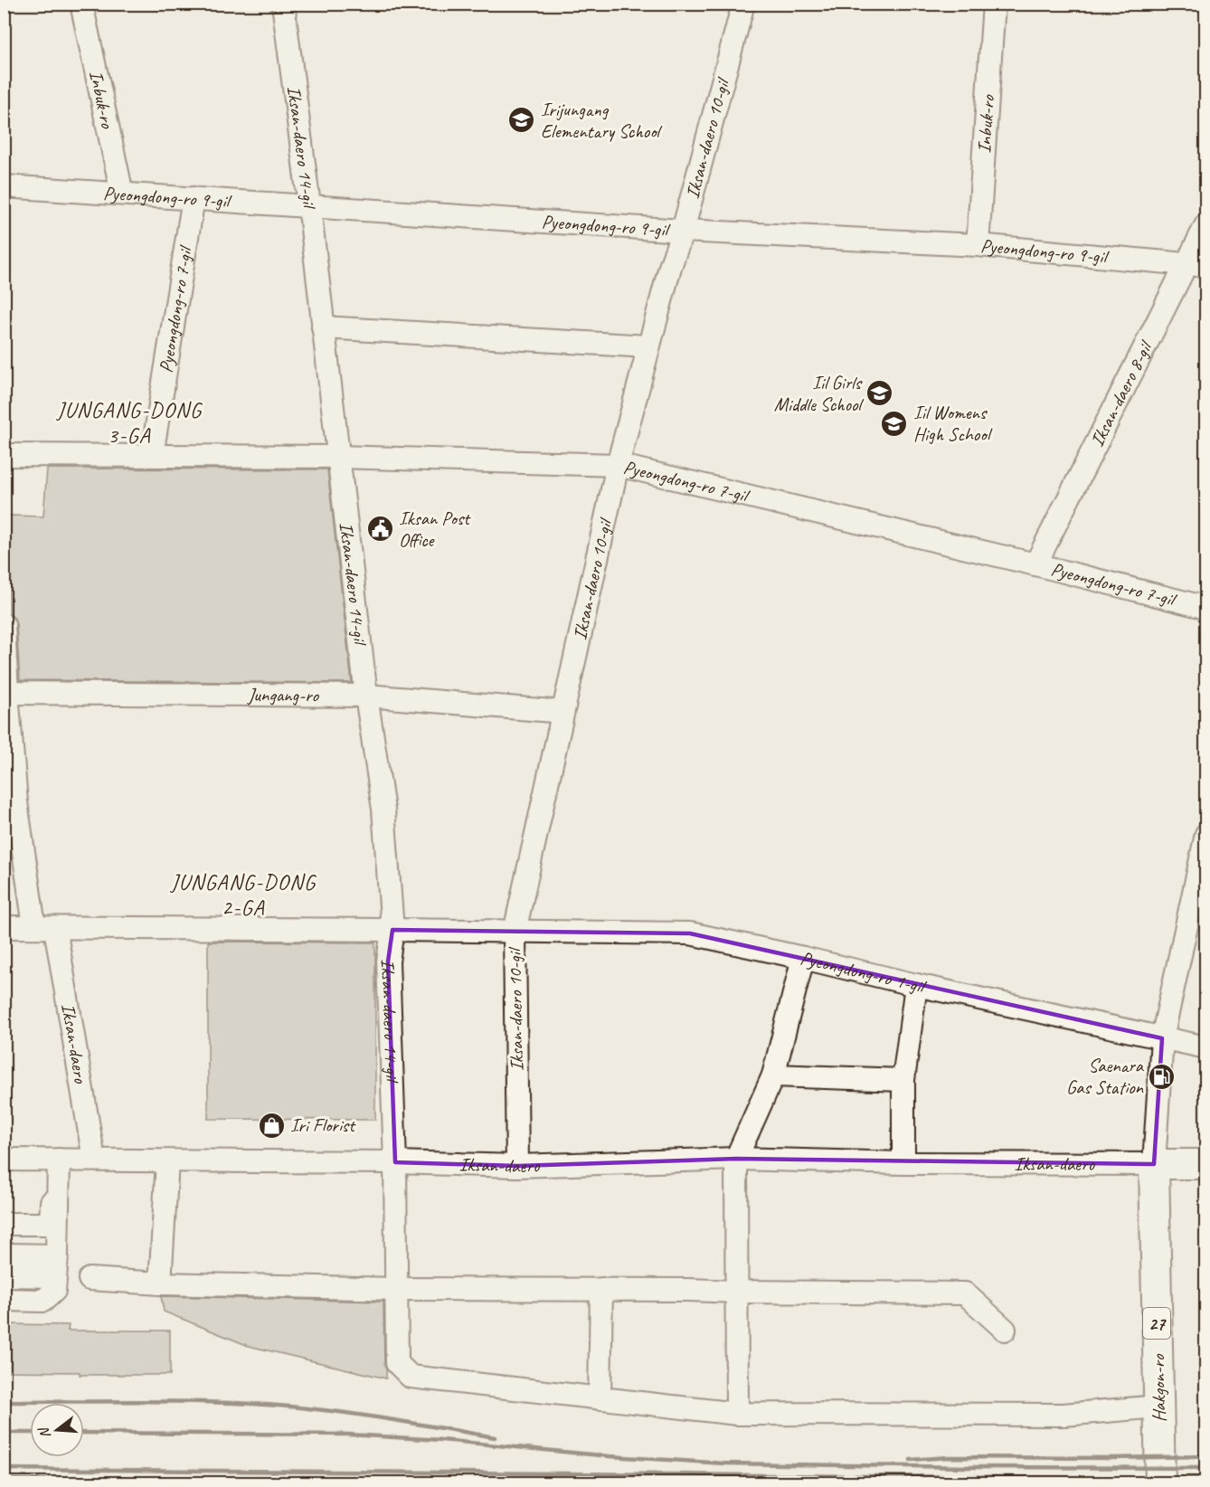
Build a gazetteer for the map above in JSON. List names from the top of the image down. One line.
{"streets":{"main road":["Iksan-daero","27","Hakgon-ro"],"street":["Inbuk-ro","Iksan-daero 10-gil","Iksan-daero 14-gil","Pyeongdong-ro 9-gil","Pyeongdong-ro 7-gil","Iksan-daero 8-gil","Jungang-ro","Pyeongdong-ro 1-gil"]},"crossings":[["Inbuk-ro","Pyeongdong-ro 9-gil"],["Iksan-daero 10-gil","Pyeongdong-ro 9-gil"],["Iksan-daero 10-gil","Pyeongdong-ro 7-gil"],["Iksan-daero 10-gil","Jungang-ro"],["Iksan-daero 10-gil","Pyeongdong-ro 1-gil"],["Iksan-daero 10-gil","Iksan-daero"],["Iksan-daero 14-gil","Pyeongdong-ro 9-gil"],["Iksan-daero 14-gil","Pyeongdong-ro 7-gil"],["Iksan-daero 14-gil","Jungang-ro"],["Iksan-daero 14-gil","Iksan-daero"],["Iksan-daero 14-gil","Hakgon-ro"],["Pyeongdong-ro 9-gil","Pyeongdong-ro 7-gil"],["Pyeongdong-ro 9-gil","Iksan-daero 8-gil"],["Pyeongdong-ro 7-gil","Iksan-daero 8-gil"],["Jungang-ro","Iksan-daero"],["Iksan-daero","Hakgon-ro"]],"districts":["JUNGANG-DONG 3-GA","JUNGANG-DONG 2-GA"],"places":{"school or university":["Irijungang Elementary School","Iil Girls Middle School","Iil Womens High School"],"public building":["Iksan Post Office"],"fuel station":["Saenara Gas Station"],"shop":["Iri Florist"]},"north":"left"}
